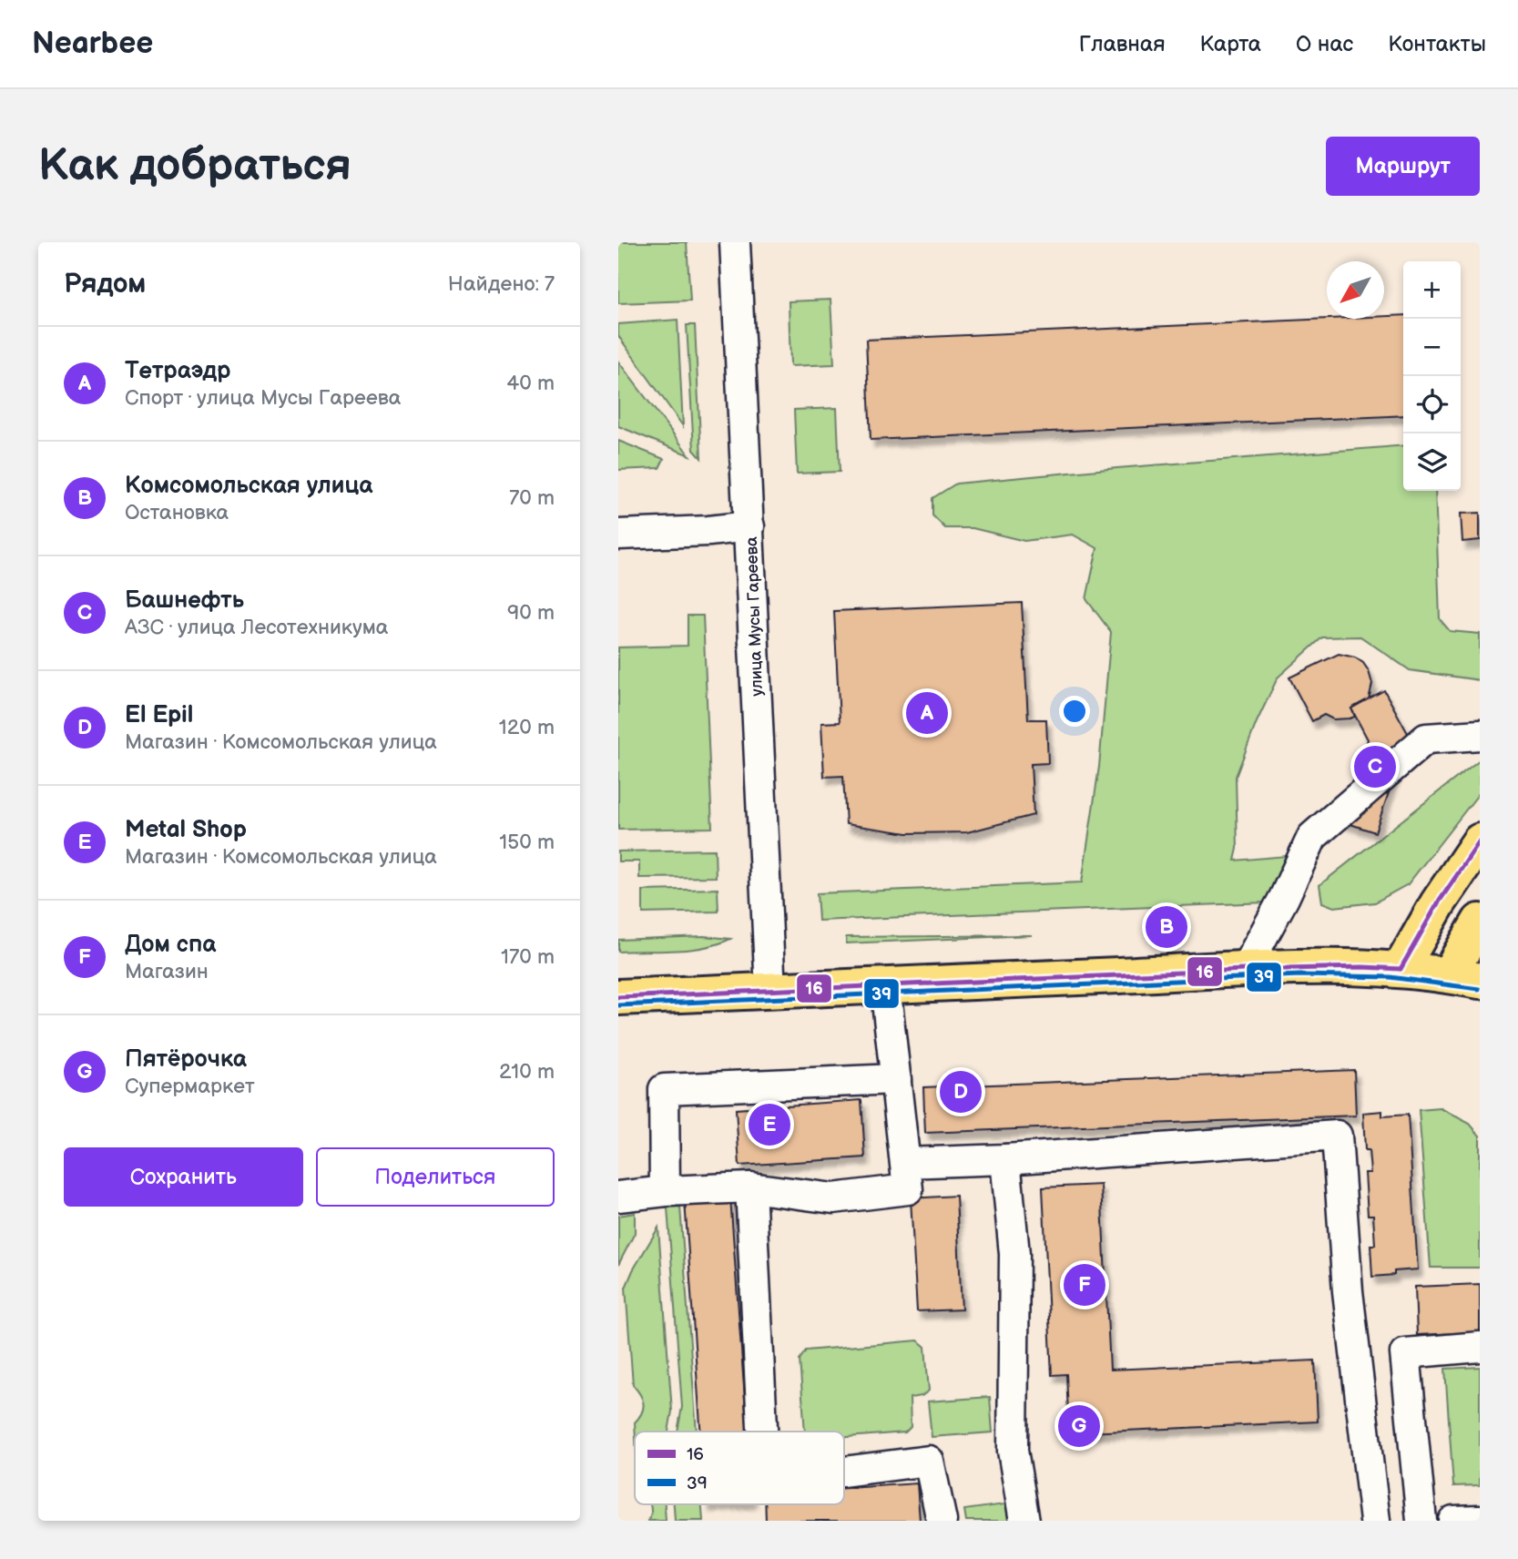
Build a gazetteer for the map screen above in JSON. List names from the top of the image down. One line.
{"streets":{"street":["улица Мусы Гареева"]},"lines":["transit line 16","transit line 39"],"legend":["16","39"],"north":"bottom left","page":{"header":"Nearbee","nav":["Главная","Карта","О нас","Контакты"],"buttons":["Маршрут",["Сохранить","Поделиться"]],"title":"Как добраться","heading":["Рядом","Найдено: 7"],"map_buttons":["+","−"],"list":[{"mark":"A","name":"Тетраэдр","note":"Спорт · улица Мусы Гареева","value":"40 m"},{"mark":"B","name":"Комсомольская улица","note":"Остановка","value":"70 m"},{"mark":"C","name":"Башнефть","note":"АЗС · улица Лесотехникума","value":"90 m"},{"mark":"D","name":"El Epil","note":"Магазин · Комсомольская улица","value":"120 m"},{"mark":"E","name":"Metal Shop","note":"Магазин · Комсомольская улица","value":"150 m"},{"mark":"F","name":"Дом спа","note":"Магазин","value":"170 m"},{"mark":"G","name":"Пятёрочка","note":"Супермаркет","value":"210 m"}],"pins":["A","C","B","D","E","F","G"]}}
